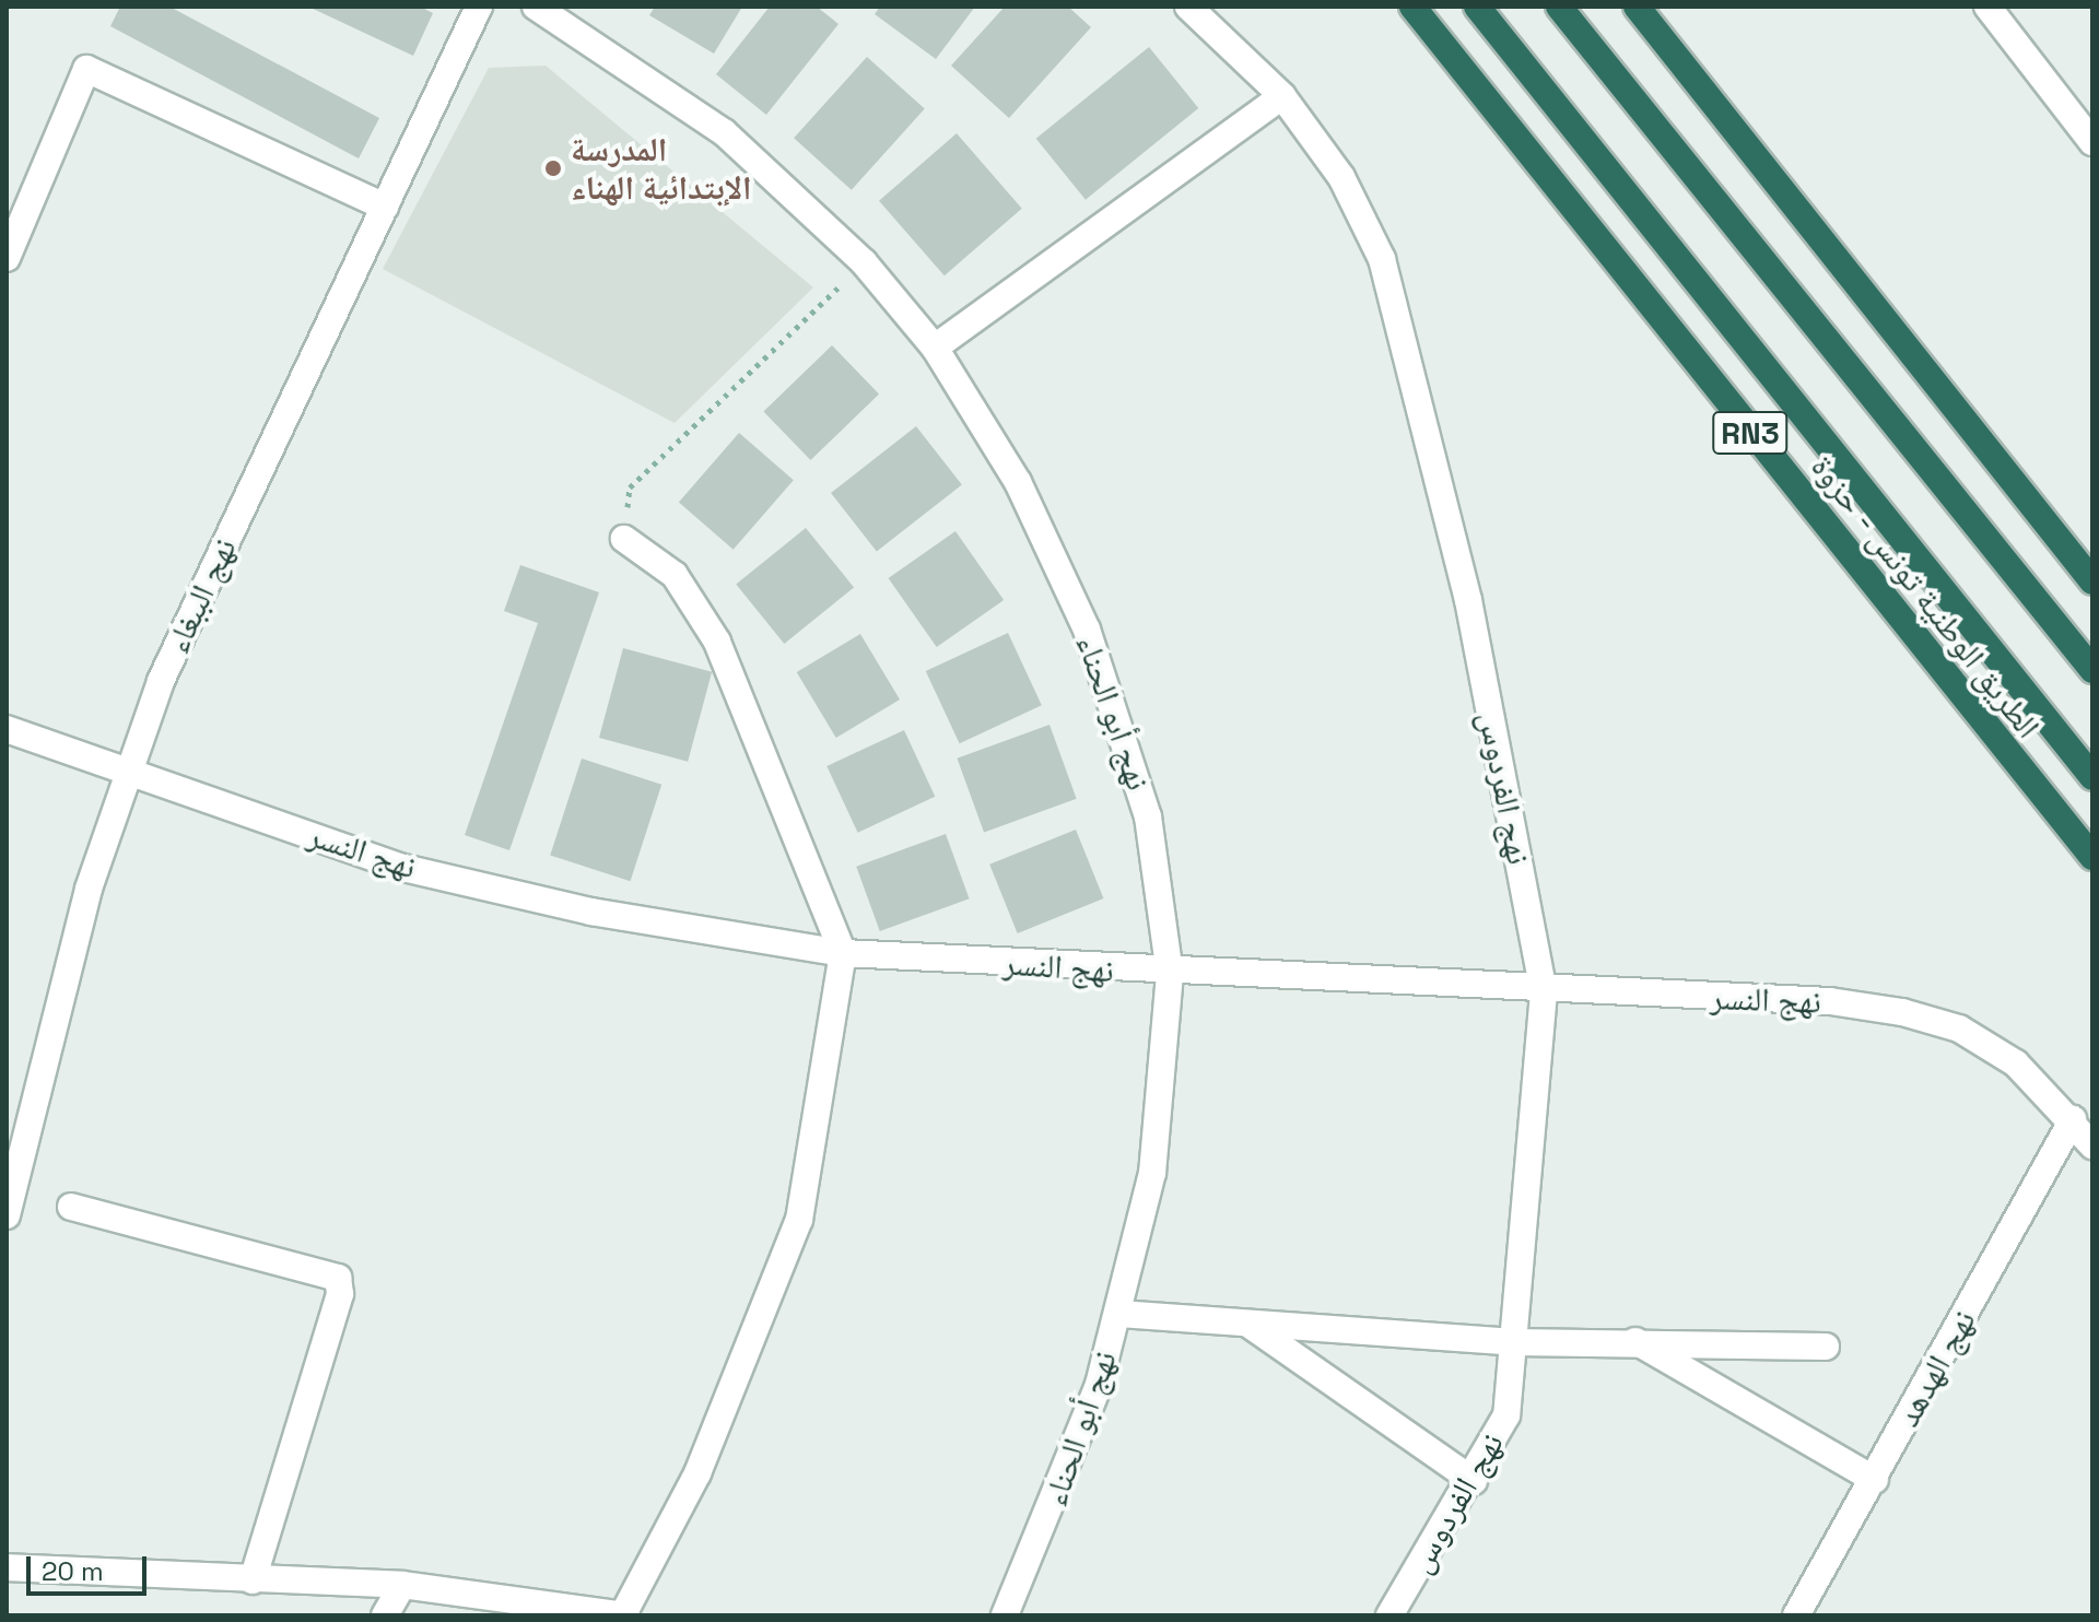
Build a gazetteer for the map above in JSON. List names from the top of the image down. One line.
{"streets":{"highway":["RN3","الطريق الوطنية تونس - حزوة"],"street":["نهج الببغاء","نهج أبو الحناء","نهج الفردوس","نهج النسر","نهج الهدهد"]},"crossings":[["نهج الببغاء","نهج النسر"],["نهج أبو الحناء","نهج النسر"],["نهج الفردوس","نهج النسر"],["نهج النسر","نهج الهدهد"]],"places":["المدرسة الإبتدائية الهناء"],"scale_bar":"20 m"}
